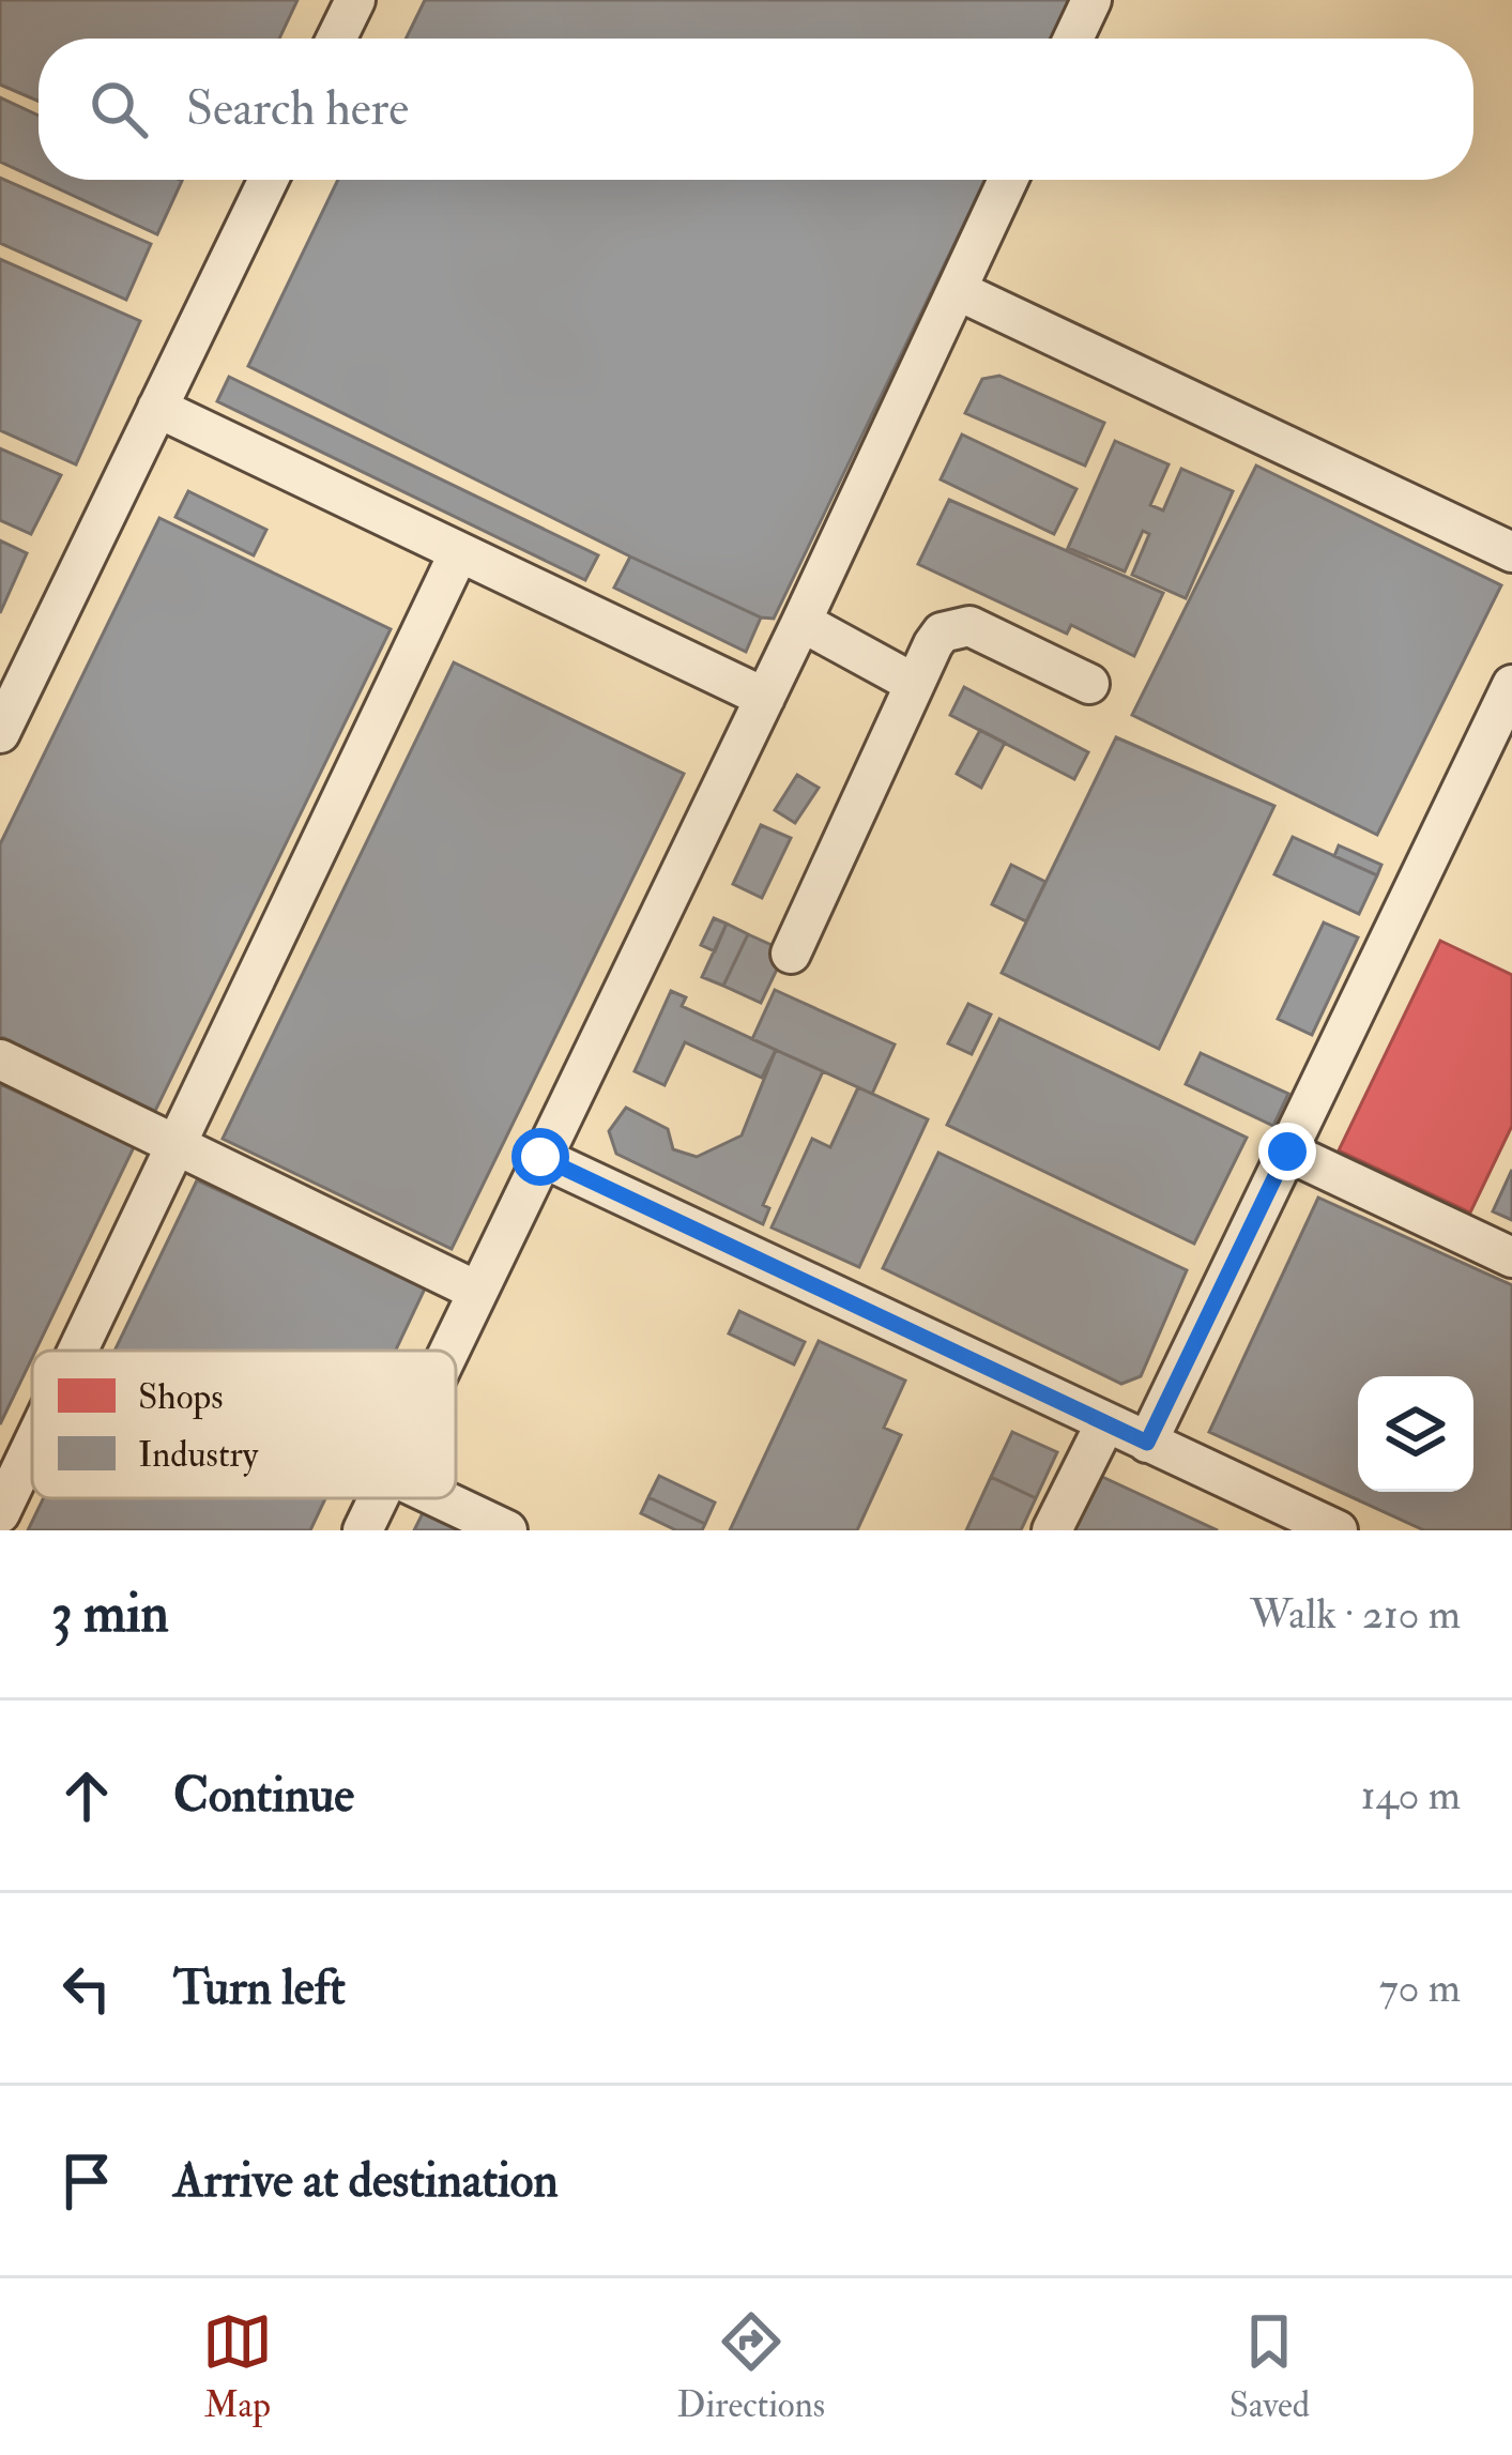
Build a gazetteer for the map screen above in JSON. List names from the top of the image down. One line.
{"legend":["Shops","Industry"],"page":{"search":"Search here","heading":["3 min","Walk · 210 m"],"list":[["Continue","140 m"],["Turn left","70 m"],"Arrive at destination"],"nav":["Map","Directions","Saved"]}}
